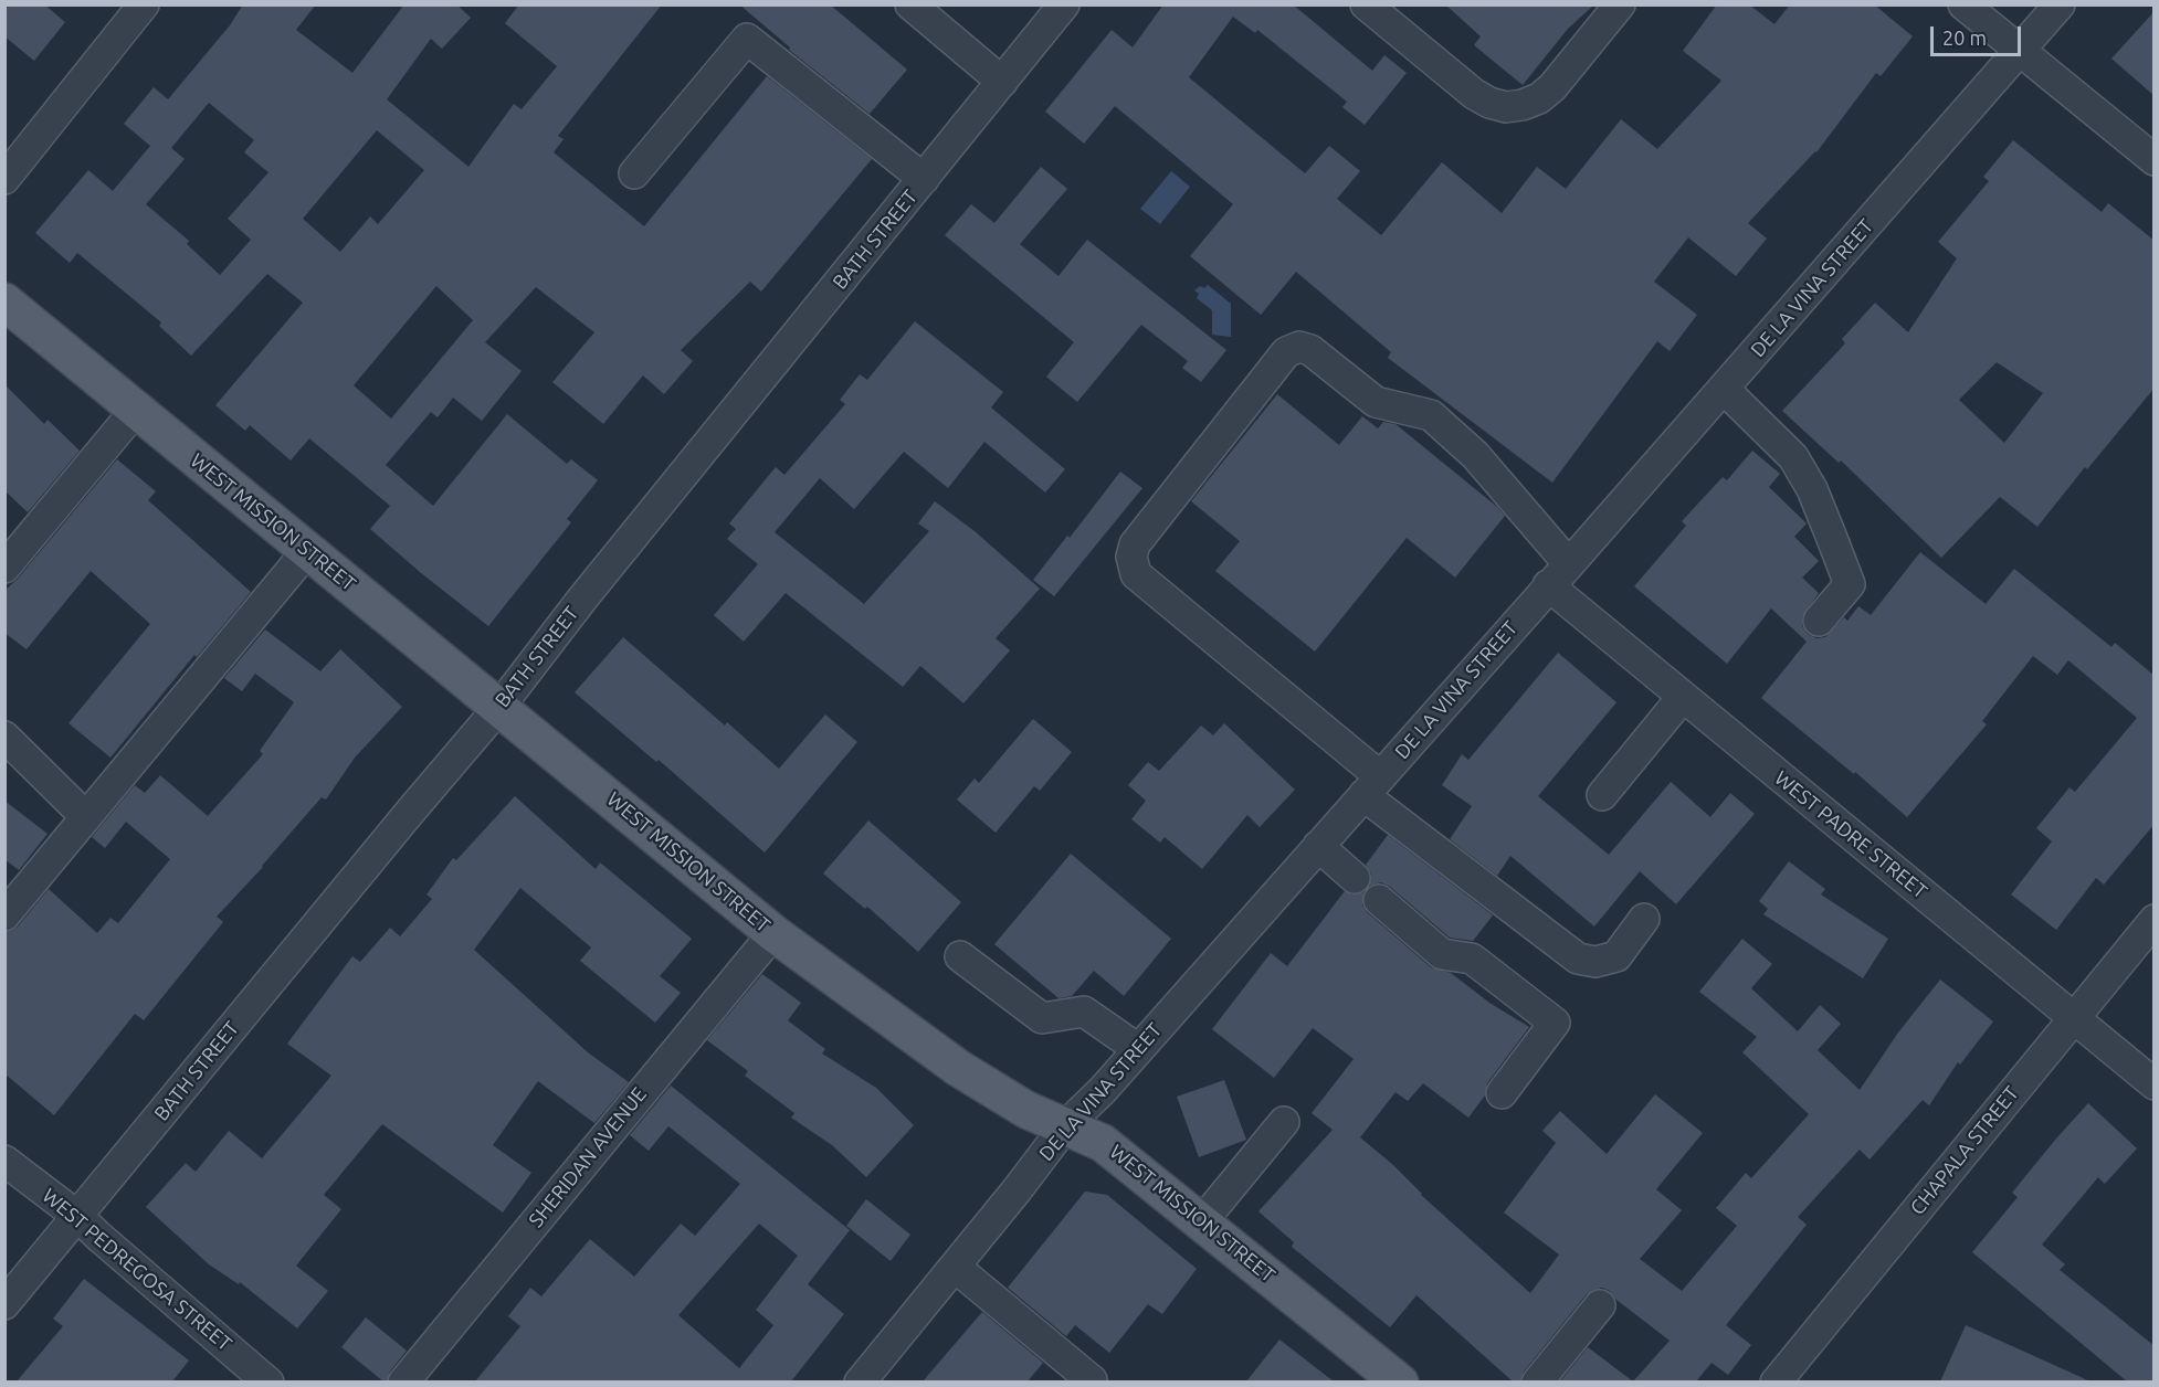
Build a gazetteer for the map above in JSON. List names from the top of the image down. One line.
{"streets":{"main road":["WEST MISSION STREET"],"street":["BATH STREET","DE LA VINA STREET","WEST PADRE STREET","CHAPALA STREET","SHERIDAN AVENUE","WEST PEDREGOSA STREET"]},"crossings":[["BATH STREET","WEST MISSION STREET"],["BATH STREET","WEST PEDREGOSA STREET"],["DE LA VINA STREET","WEST MISSION STREET"],["DE LA VINA STREET","WEST PADRE STREET"],["WEST MISSION STREET","SHERIDAN AVENUE"],["WEST PADRE STREET","CHAPALA STREET"]],"scale_bar":"20 m"}
